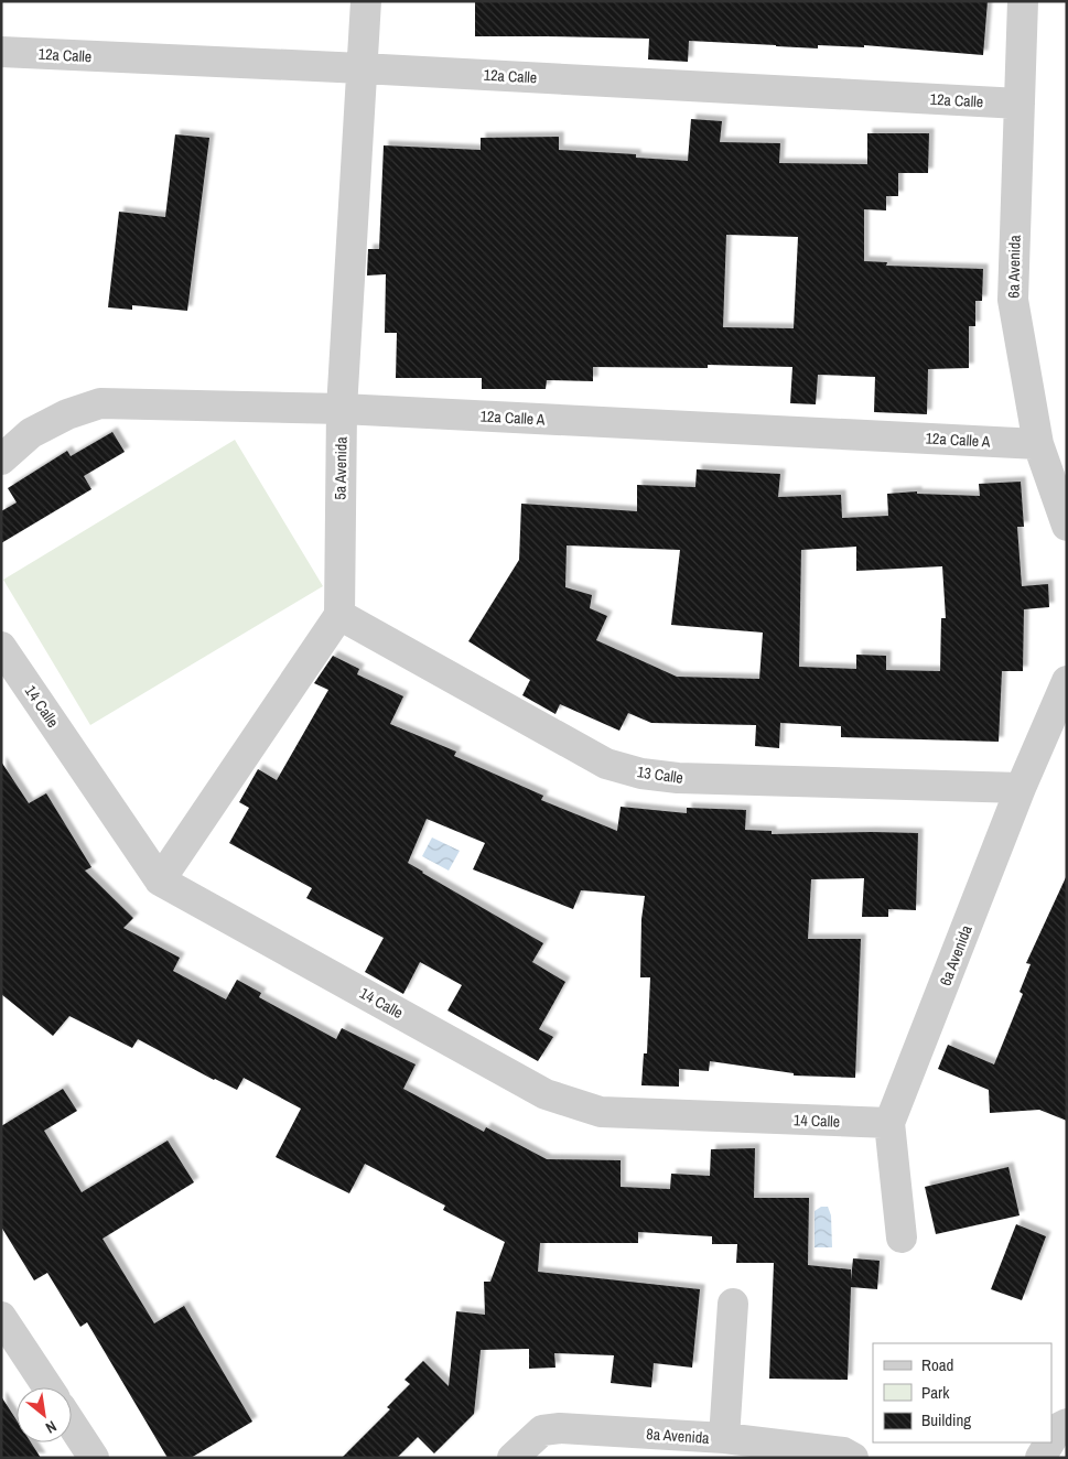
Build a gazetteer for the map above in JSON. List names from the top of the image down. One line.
{"streets":{"street":["12a Calle","6a Avenida","12a Calle A","5a Avenida","14 Calle","13 Calle","8a Avenida"]},"crossings":[["12a Calle","6a Avenida"],["12a Calle","5a Avenida"],["6a Avenida","12a Calle A"],["6a Avenida","14 Calle"],["6a Avenida","13 Calle"],["12a Calle A","5a Avenida"],["5a Avenida","13 Calle"]],"legend":["Road","Park","Building"],"north":"bottom right"}
